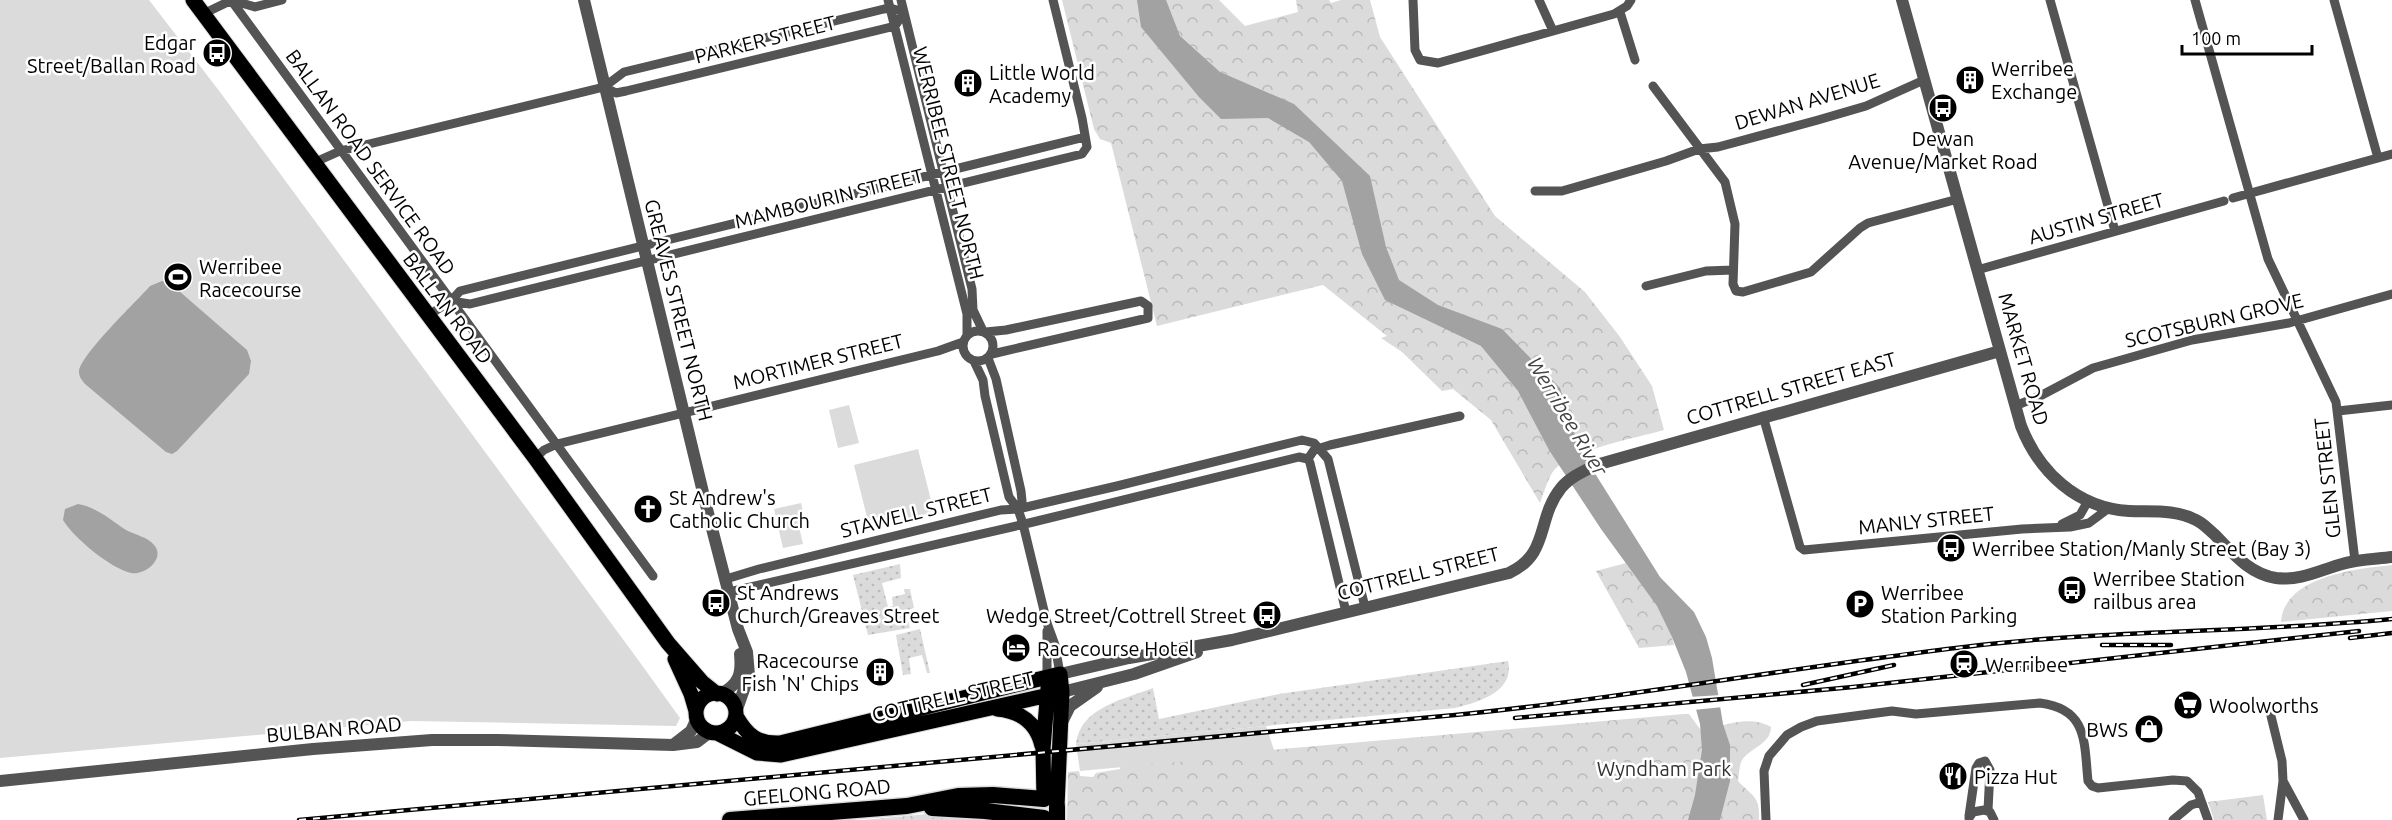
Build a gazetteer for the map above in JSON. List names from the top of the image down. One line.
{"streets":{"highway":["GEELONG ROAD"],"main road":["BALLAN ROAD","COTTRELL STREET"],"street":["PARKER STREET","DEWAN AVENUE","BALLAN ROAD SERVICE ROAD","WERRIBEE STREET NORTH","MAMBOURIN STREET","AUSTIN STREET","GREAVES STREET NORTH","SCOTSBURN GROVE","MARKET ROAD","MORTIMER STREET","COTTRELL STREET EAST","GLEN STREET","STAWELL STREET","MANLY STREET","BULBAN ROAD"]},"crossings":[["PARKER STREET","BALLAN ROAD SERVICE ROAD"],["PARKER STREET","WERRIBEE STREET NORTH"],["PARKER STREET","BALLAN ROAD"],["PARKER STREET","GREAVES STREET NORTH"],["DEWAN AVENUE","MARKET ROAD"],["BALLAN ROAD SERVICE ROAD","MAMBOURIN STREET"],["BALLAN ROAD SERVICE ROAD","MORTIMER STREET"],["WERRIBEE STREET NORTH","MAMBOURIN STREET"],["WERRIBEE STREET NORTH","MORTIMER STREET"],["MAMBOURIN STREET","BALLAN ROAD"],["MAMBOURIN STREET","GREAVES STREET NORTH"],["AUSTIN STREET","MARKET ROAD"],["AUSTIN STREET","GLEN STREET"],["BALLAN ROAD","GREAVES STREET NORTH"],["BALLAN ROAD","MORTIMER STREET"],["BALLAN ROAD","COTTRELL STREET"],["BALLAN ROAD","BULBAN ROAD"],["GREAVES STREET NORTH","MORTIMER STREET"],["GREAVES STREET NORTH","STAWELL STREET"],["GREAVES STREET NORTH","COTTRELL STREET"],["GREAVES STREET NORTH","BULBAN ROAD"],["SCOTSBURN GROVE","MARKET ROAD"],["SCOTSBURN GROVE","GLEN STREET"],["MARKET ROAD","COTTRELL STREET EAST"],["MARKET ROAD","GLEN STREET"],["MARKET ROAD","MANLY STREET"],["COTTRELL STREET EAST","MANLY STREET"],["COTTRELL STREET EAST","COTTRELL STREET"],["COTTRELL STREET","BULBAN ROAD"]],"water":["Werribee River"],"parks":["Wyndham Park"],"places":{"bus stop":["Edgar Street/Ballan Road","Dewan Avenue/Market Road","Werribee Station/Manly Street (Bay 3)","Werribee Station railbus area","St Andrews Church/Greaves Street","Wedge Street/Cottrell Street"],"building":["Werribee Exchange","Little World Academy","Racecourse Fish 'N' Chips"],"sports":["Werribee Racecourse"],"church":["St Andrew's Catholic Church"],"parking":["Werribee Station Parking"],"hotel":["Racecourse Hotel"],"station":["Werribee"],"supermarket":["Woolworths"],"shop":["BWS"],"restaurant":["Pizza Hut"]},"scale_bar":"100 m"}
